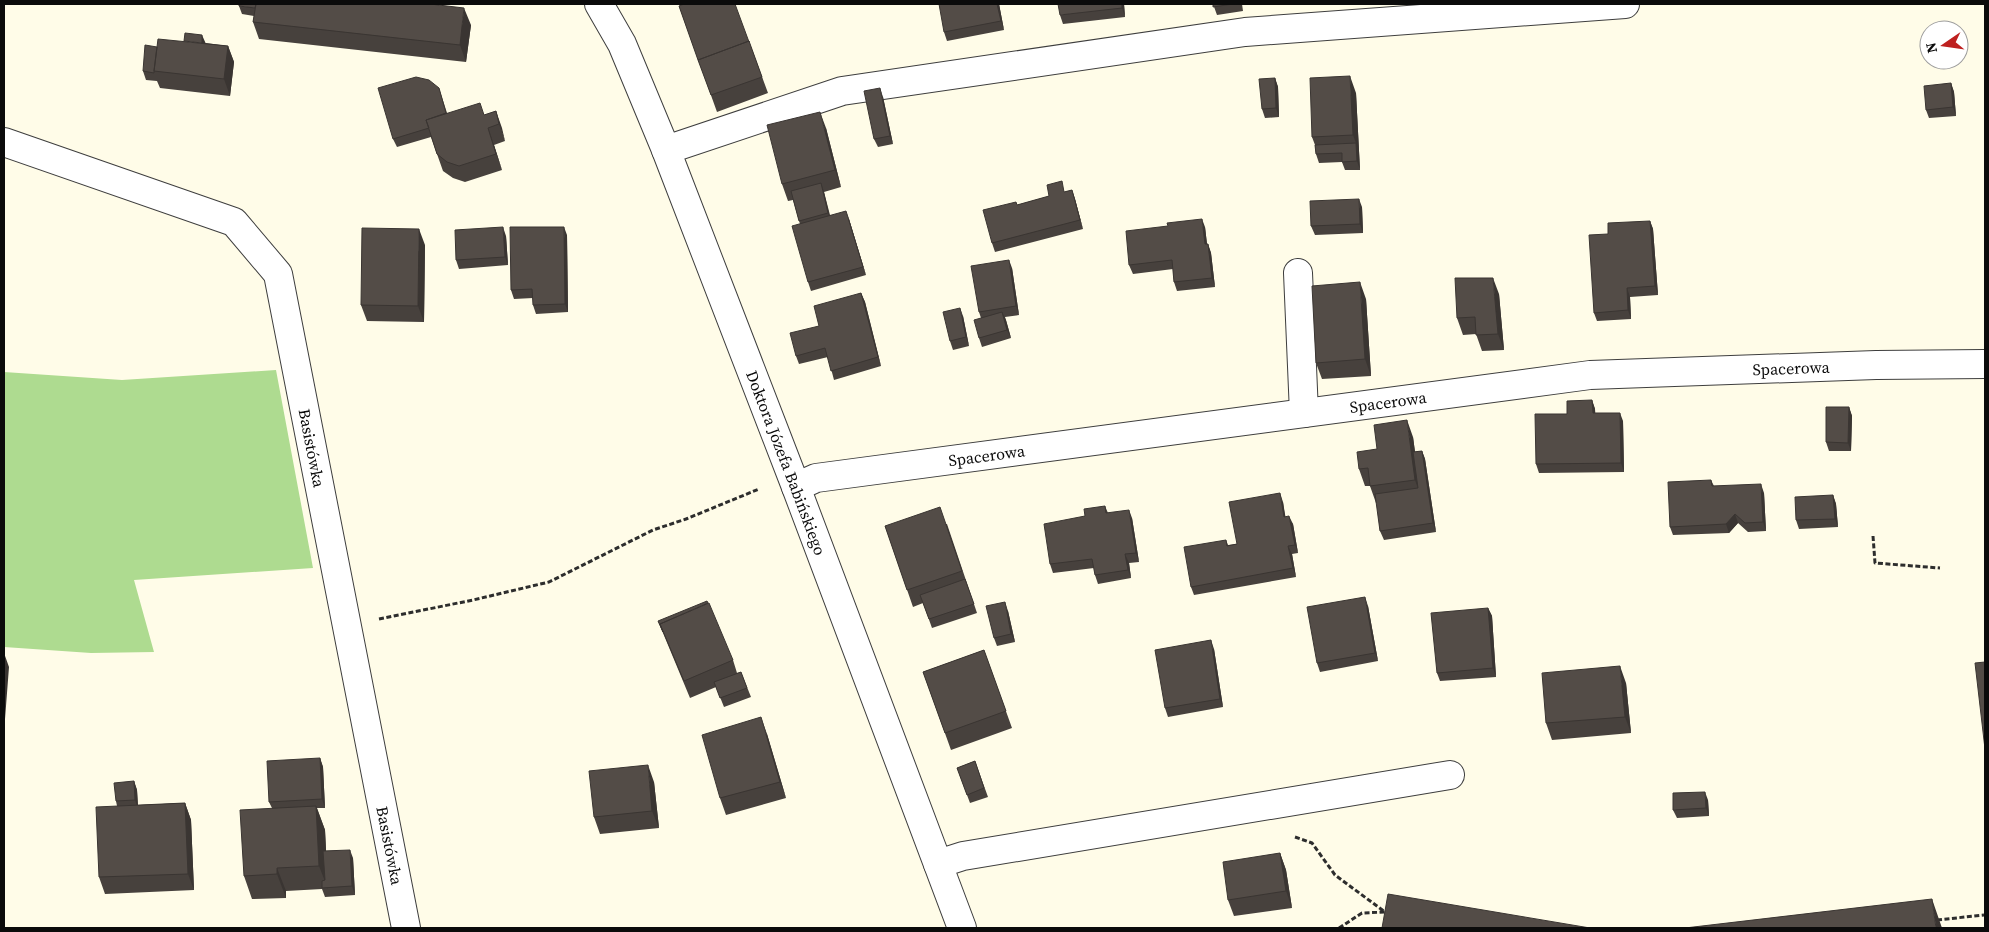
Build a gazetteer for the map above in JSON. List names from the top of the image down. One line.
{"streets":{"street":["Spacerowa","Basistówka","Doktora Józefa Babińskiego"]},"crossings":[["Spacerowa","Doktora Józefa Babińskiego"]],"north":"left"}
